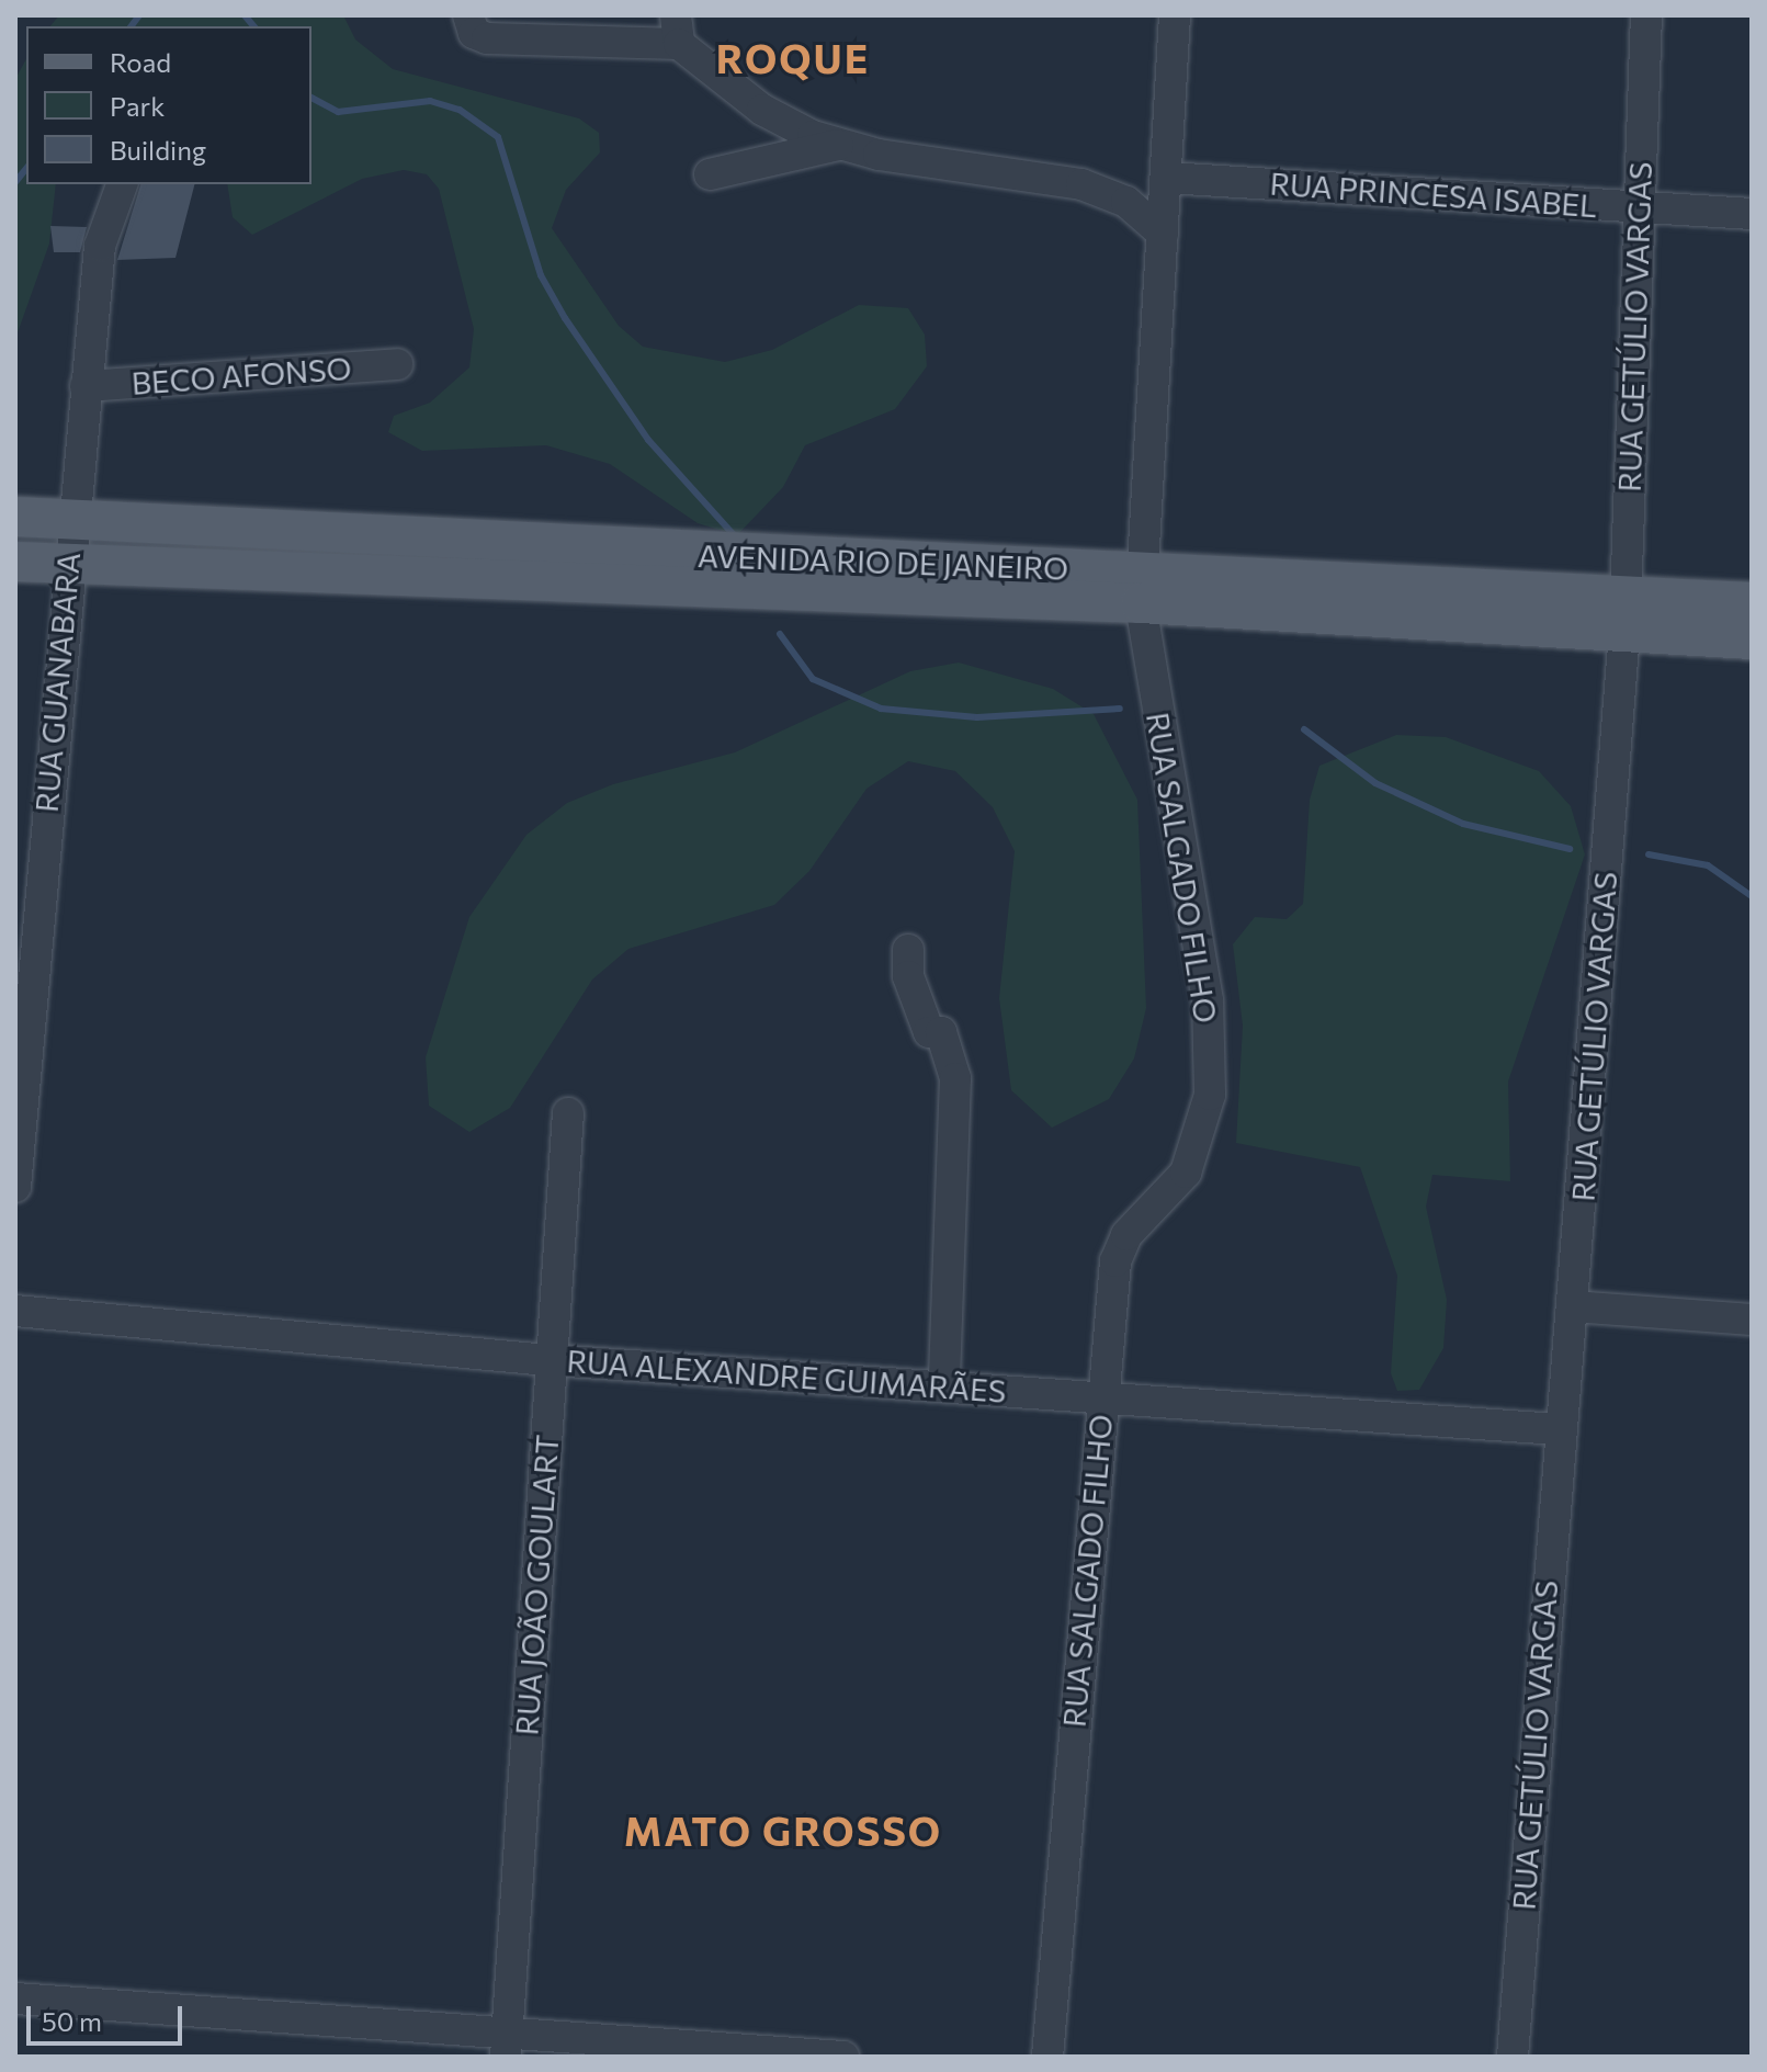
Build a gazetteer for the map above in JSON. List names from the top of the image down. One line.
{"streets":{"main road":["AVENIDA RIO DE JANEIRO"],"street":["RUA PRINCESA ISABEL","RUA GETÚLIO VARGAS","BECO AFONSO","RUA GUANABARA","RUA SALGADO FILHO","RUA ALEXANDRE GUIMARÃES","RUA JOÃO GOULART"]},"crossings":[["RUA PRINCESA ISABEL","RUA GETÚLIO VARGAS"],["RUA PRINCESA ISABEL","RUA SALGADO FILHO"],["RUA GETÚLIO VARGAS","AVENIDA RIO DE JANEIRO"],["RUA GETÚLIO VARGAS","RUA ALEXANDRE GUIMARÃES"],["BECO AFONSO","RUA GUANABARA"],["AVENIDA RIO DE JANEIRO","RUA GUANABARA"],["AVENIDA RIO DE JANEIRO","RUA SALGADO FILHO"],["RUA SALGADO FILHO","RUA ALEXANDRE GUIMARÃES"],["RUA ALEXANDRE GUIMARÃES","RUA JOÃO GOULART"]],"districts":["ROQUE","MATO GROSSO"],"legend":["Road","Park","Building"],"scale_bar":"50 m"}
